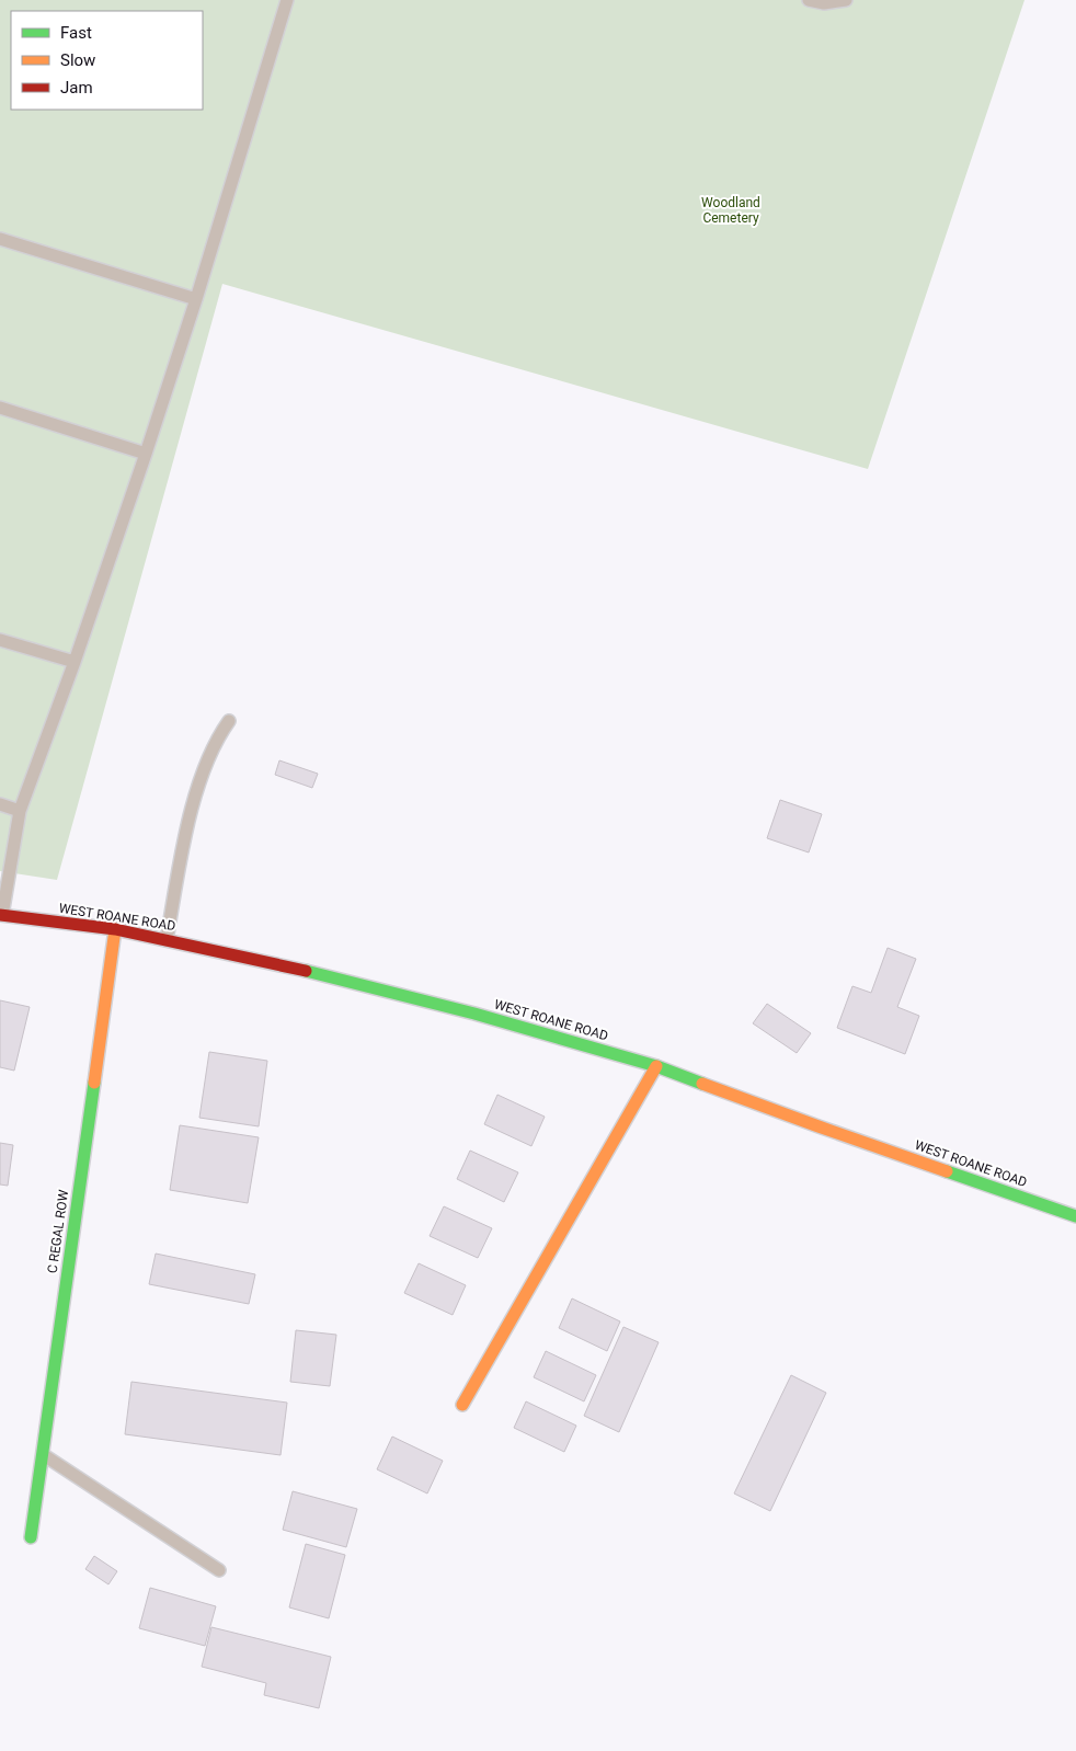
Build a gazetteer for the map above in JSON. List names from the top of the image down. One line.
{"streets":{"street":["WEST ROANE ROAD","C REGAL ROW"]},"crossings":[["WEST ROANE ROAD","C REGAL ROW"]],"parks":["Woodland Cemetery"],"legend":["Fast","Slow","Jam"]}
